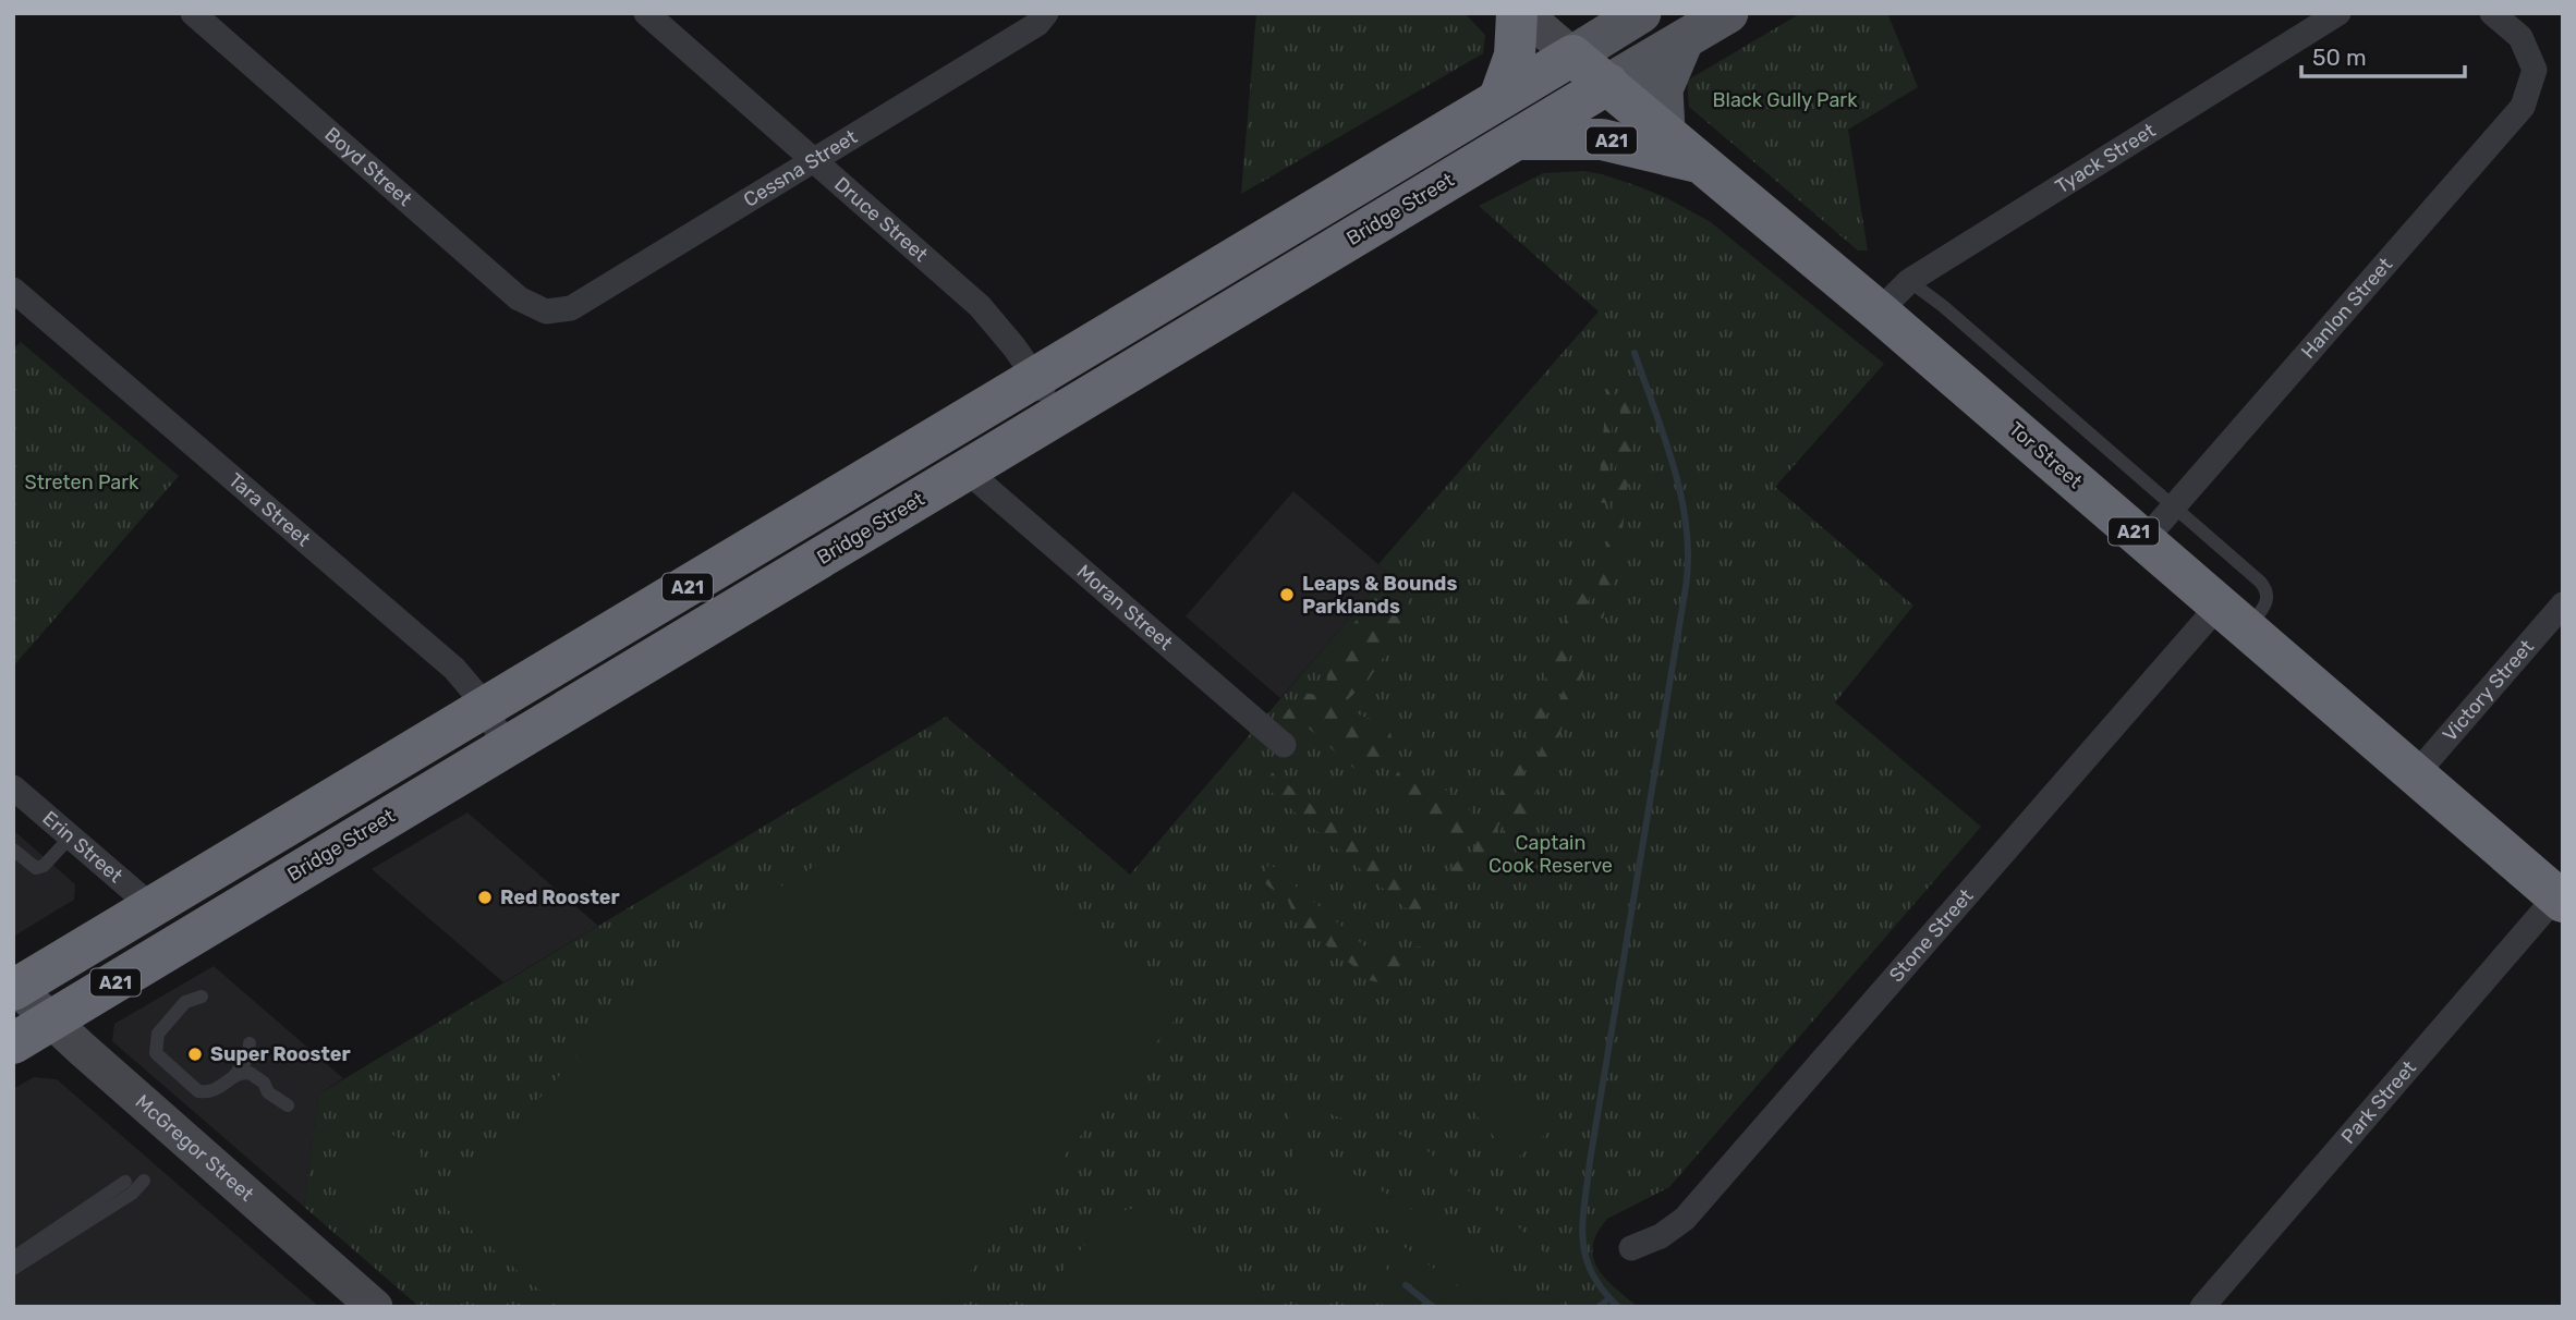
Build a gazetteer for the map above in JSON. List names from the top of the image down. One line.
{"streets":{"highway":["A21","Bridge Street","Tor Street"],"street":["Tyack Street","Boyd Street","Cessna Street","Druce Street","Hanlon Street","Tara Street","Moran Street","Victory Street","Erin Street","Stone Street","Park Street","McGregor Street"]},"crossings":[["A21","Bridge Street"],["A21","Druce Street"],["A21","Tor Street"],["A21","Tara Street"],["A21","Erin Street"],["A21","McGregor Street"],["Tyack Street","Tor Street"],["Boyd Street","Cessna Street"],["Cessna Street","Druce Street"],["Bridge Street","Druce Street"],["Bridge Street","Tor Street"],["Bridge Street","Tara Street"],["Bridge Street","Moran Street"],["Bridge Street","McGregor Street"],["Hanlon Street","Tor Street"],["Tor Street","Victory Street"],["Tor Street","Stone Street"],["Tor Street","Park Street"]],"parks":["Black Gully Park","Streten Park","Captain Cook Reserve"],"places":["Leaps & Bounds Parklands","Red Rooster","Super Rooster"],"scale_bar":"50 m"}
